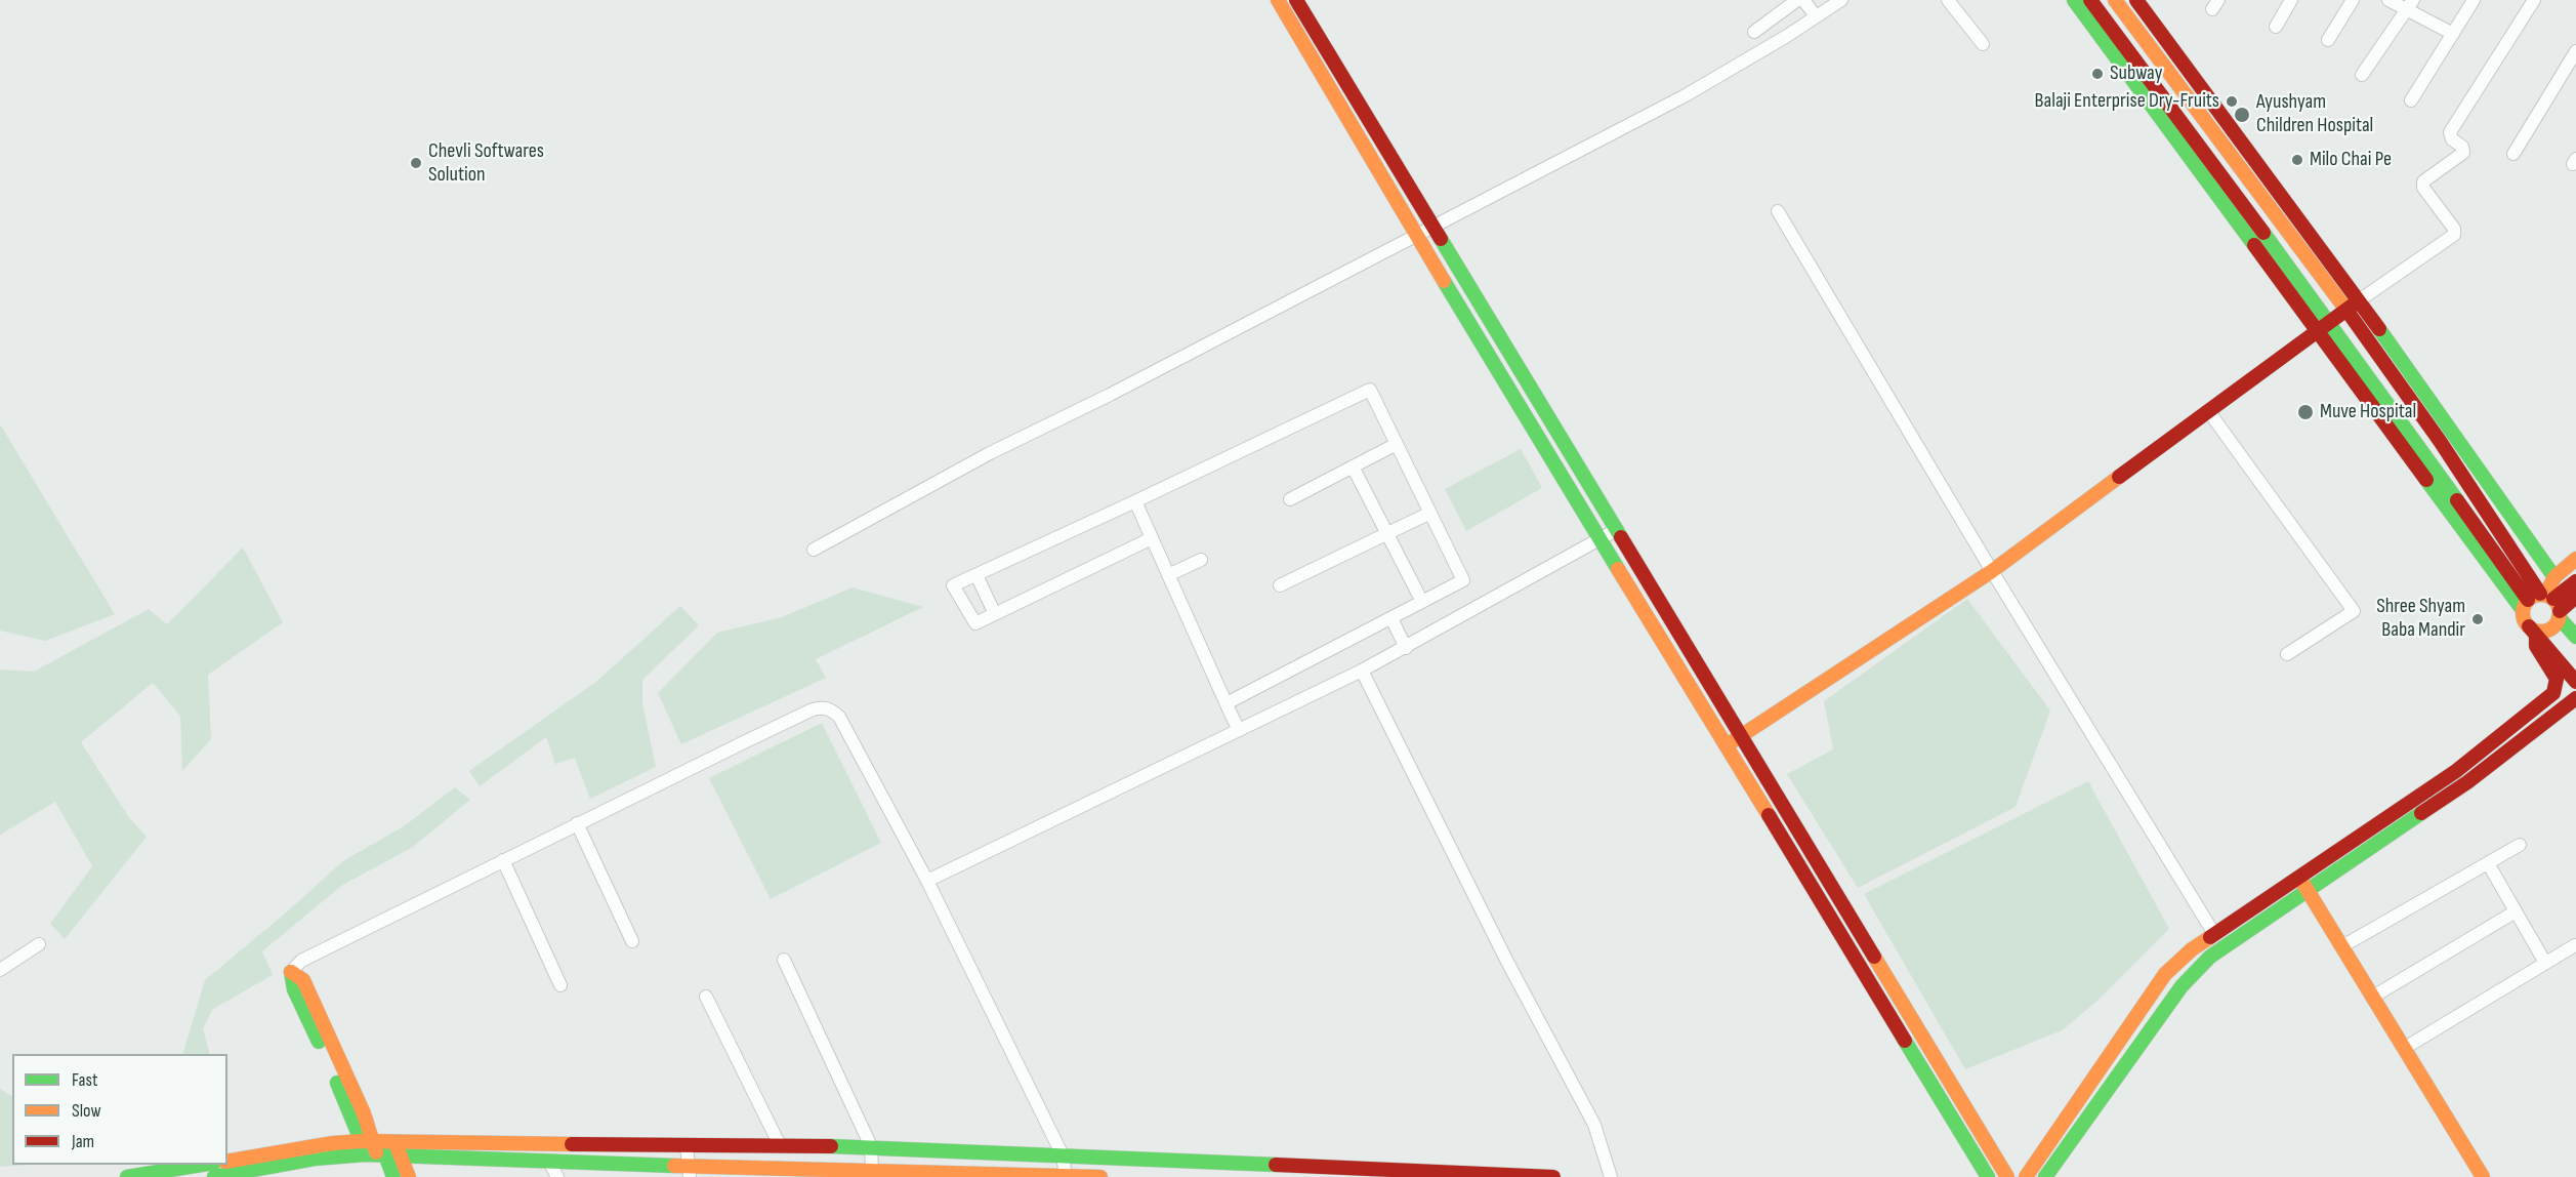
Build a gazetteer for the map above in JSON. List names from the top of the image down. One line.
{"places":["Subway","Balaji Enterprise Dry-Fruits","Ayushyam Children Hospital","Milo Chai Pe","Chevli Softwares Solution","Muve Hospital","Shree Shyam Baba Mandir"],"legend":["Fast","Slow","Jam"]}
